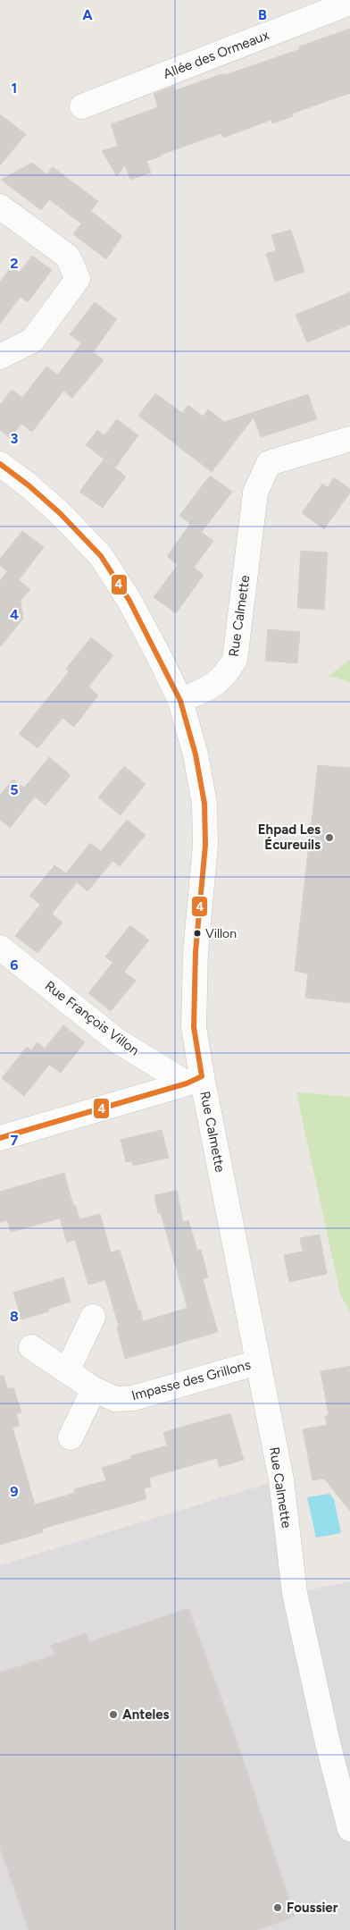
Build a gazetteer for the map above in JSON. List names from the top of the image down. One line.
{"streets":{"street":["Allée des Ormeaux","Rue Calmette","Rue François Villon","Impasse des Grillons"]},"crossings":[["Rue Calmette","Rue François Villon"],["Rue Calmette","Impasse des Grillons"]],"places":["Ehpad Les Écureuils","Villon","Anteles","Foussier"],"lines":["transit line 4"],"grid":{"columns":["A","B"],"rows":["1","2","3","4","5","6","7","8","9"]}}
